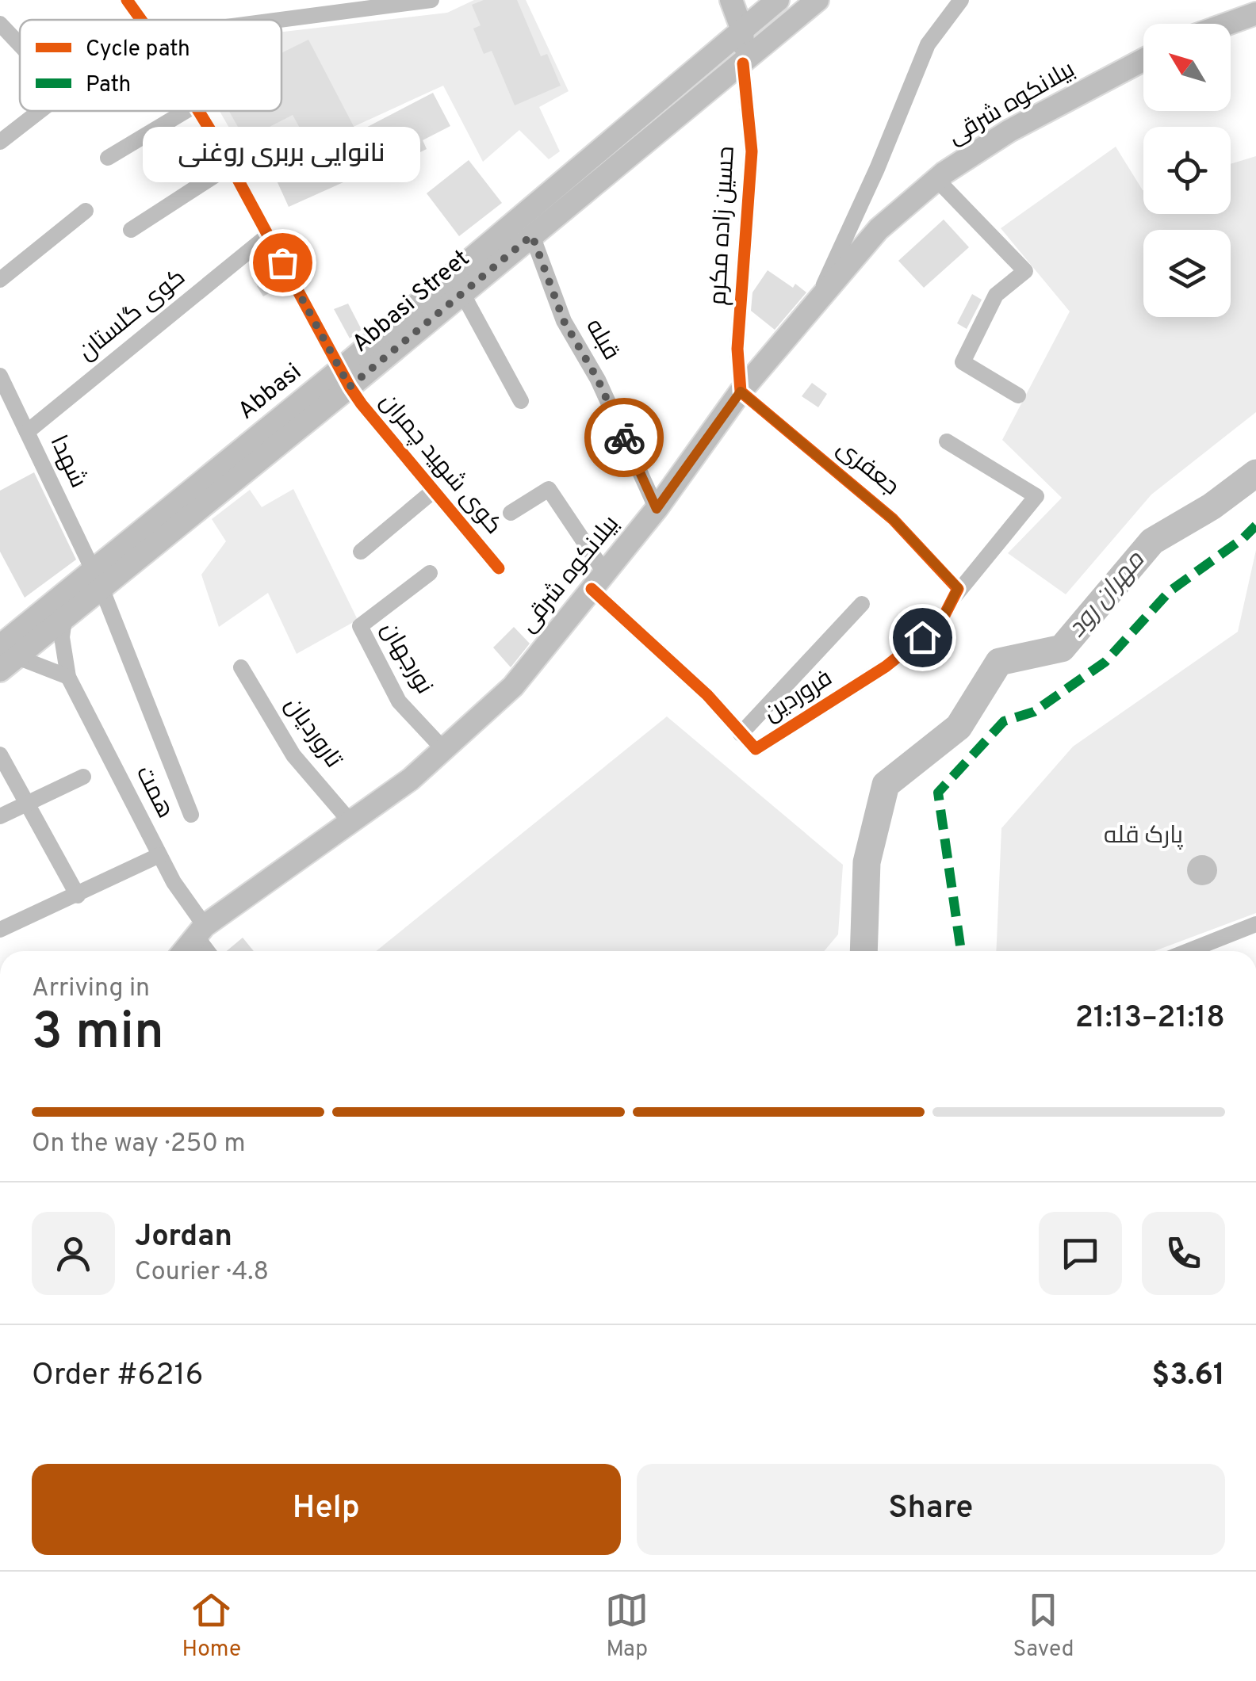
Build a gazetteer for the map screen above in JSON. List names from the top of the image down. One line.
{"streets":{"main road":["بیلانکوه شرقی","Abbasi Street","Abbasi"],"street":["حسین زاده مکرم","کوی گلستان","قبله","شهدا","کوی شهید چمران","جعفری","نورجهان","فروردین","تاروردیان","همت"]},"crossings":[["بیلانکوه شرقی","حسین زاده مکرم"],["بیلانکوه شرقی","قبله"],["بیلانکوه شرقی","جعفری"],["بیلانکوه شرقی","نورجهان"],["بیلانکوه شرقی","فروردین"],["بیلانکوه شرقی","تاروردیان"],["بیلانکوه شرقی","همت"],["حسین زاده مکرم","Abbasi Street"],["حسین زاده مکرم","جعفری"],["Abbasi Street","قبله"],["Abbasi Street","Abbasi"],["Abbasi Street","شهدا"],["Abbasi Street","کوی شهید چمران"],["Abbasi Street","همت"],["کوی گلستان","شهدا"],["کوی گلستان","کوی شهید چمران"],["قبله","Abbasi"],["Abbasi","کوی شهید چمران"],["جعفری","فروردین"]],"water":["مهران رود"],"parks":["پارک قله"],"places":["نانوایی بربری روغنی"],"legend":["Cycle path","Path"],"north":"top left","page":{"bubble":"نانوایی بربری روغنی","heading":["3 min","Arriving in","21:13–21:18"],"panel":["Jordan","Courier · 4.8","Order #6216","$3.61"],"bar":"On the way · 250 m","buttons":["Help","Share"],"tabs":["Home","Map","Saved"]}}
